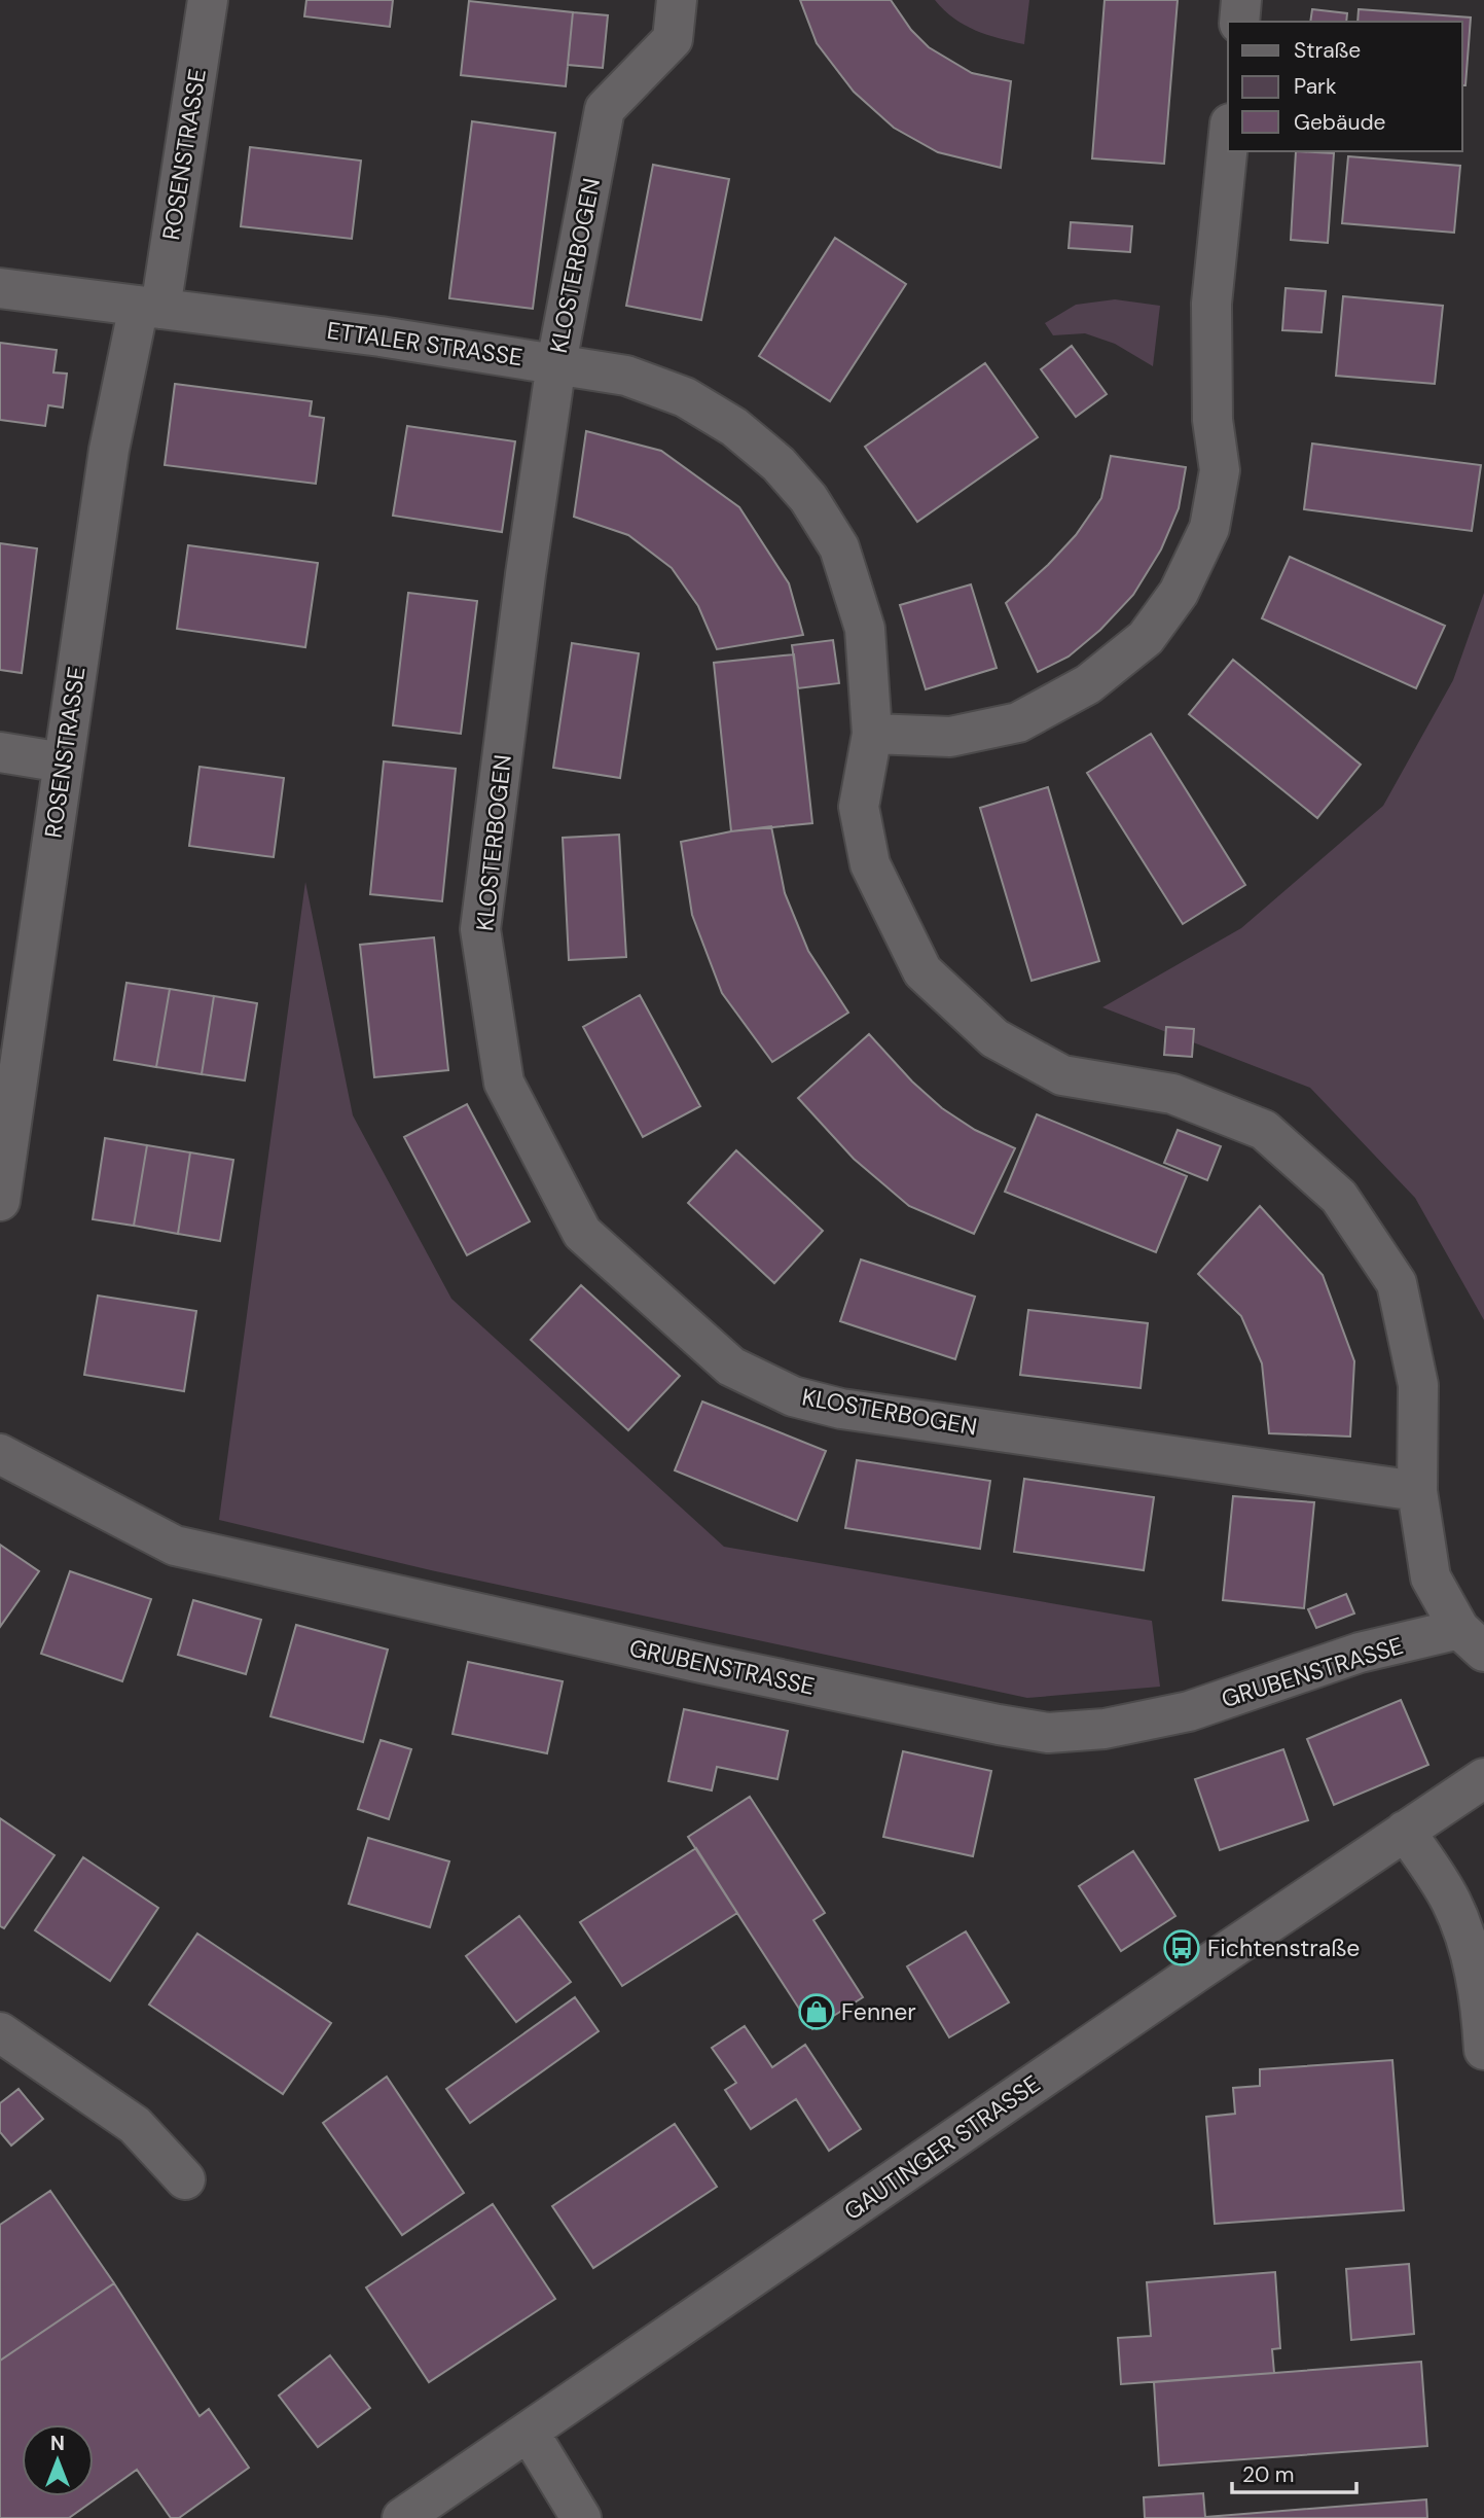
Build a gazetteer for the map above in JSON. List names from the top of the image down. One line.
{"streets":{"street":["ROSENSTRASSE","KLOSTERBOGEN","ETTALER STRASSE","GRUBENSTRASSE","GAUTINGER STRASSE"]},"crossings":[["ROSENSTRASSE","ETTALER STRASSE"],["KLOSTERBOGEN","ETTALER STRASSE"],["ETTALER STRASSE","GRUBENSTRASSE"]],"places":{"bus stop":["Fichtenstraße"],"shop":["Fenner"]},"legend":["Straße","Park","Gebäude"],"scale_bar":"20 m","north":"top"}
